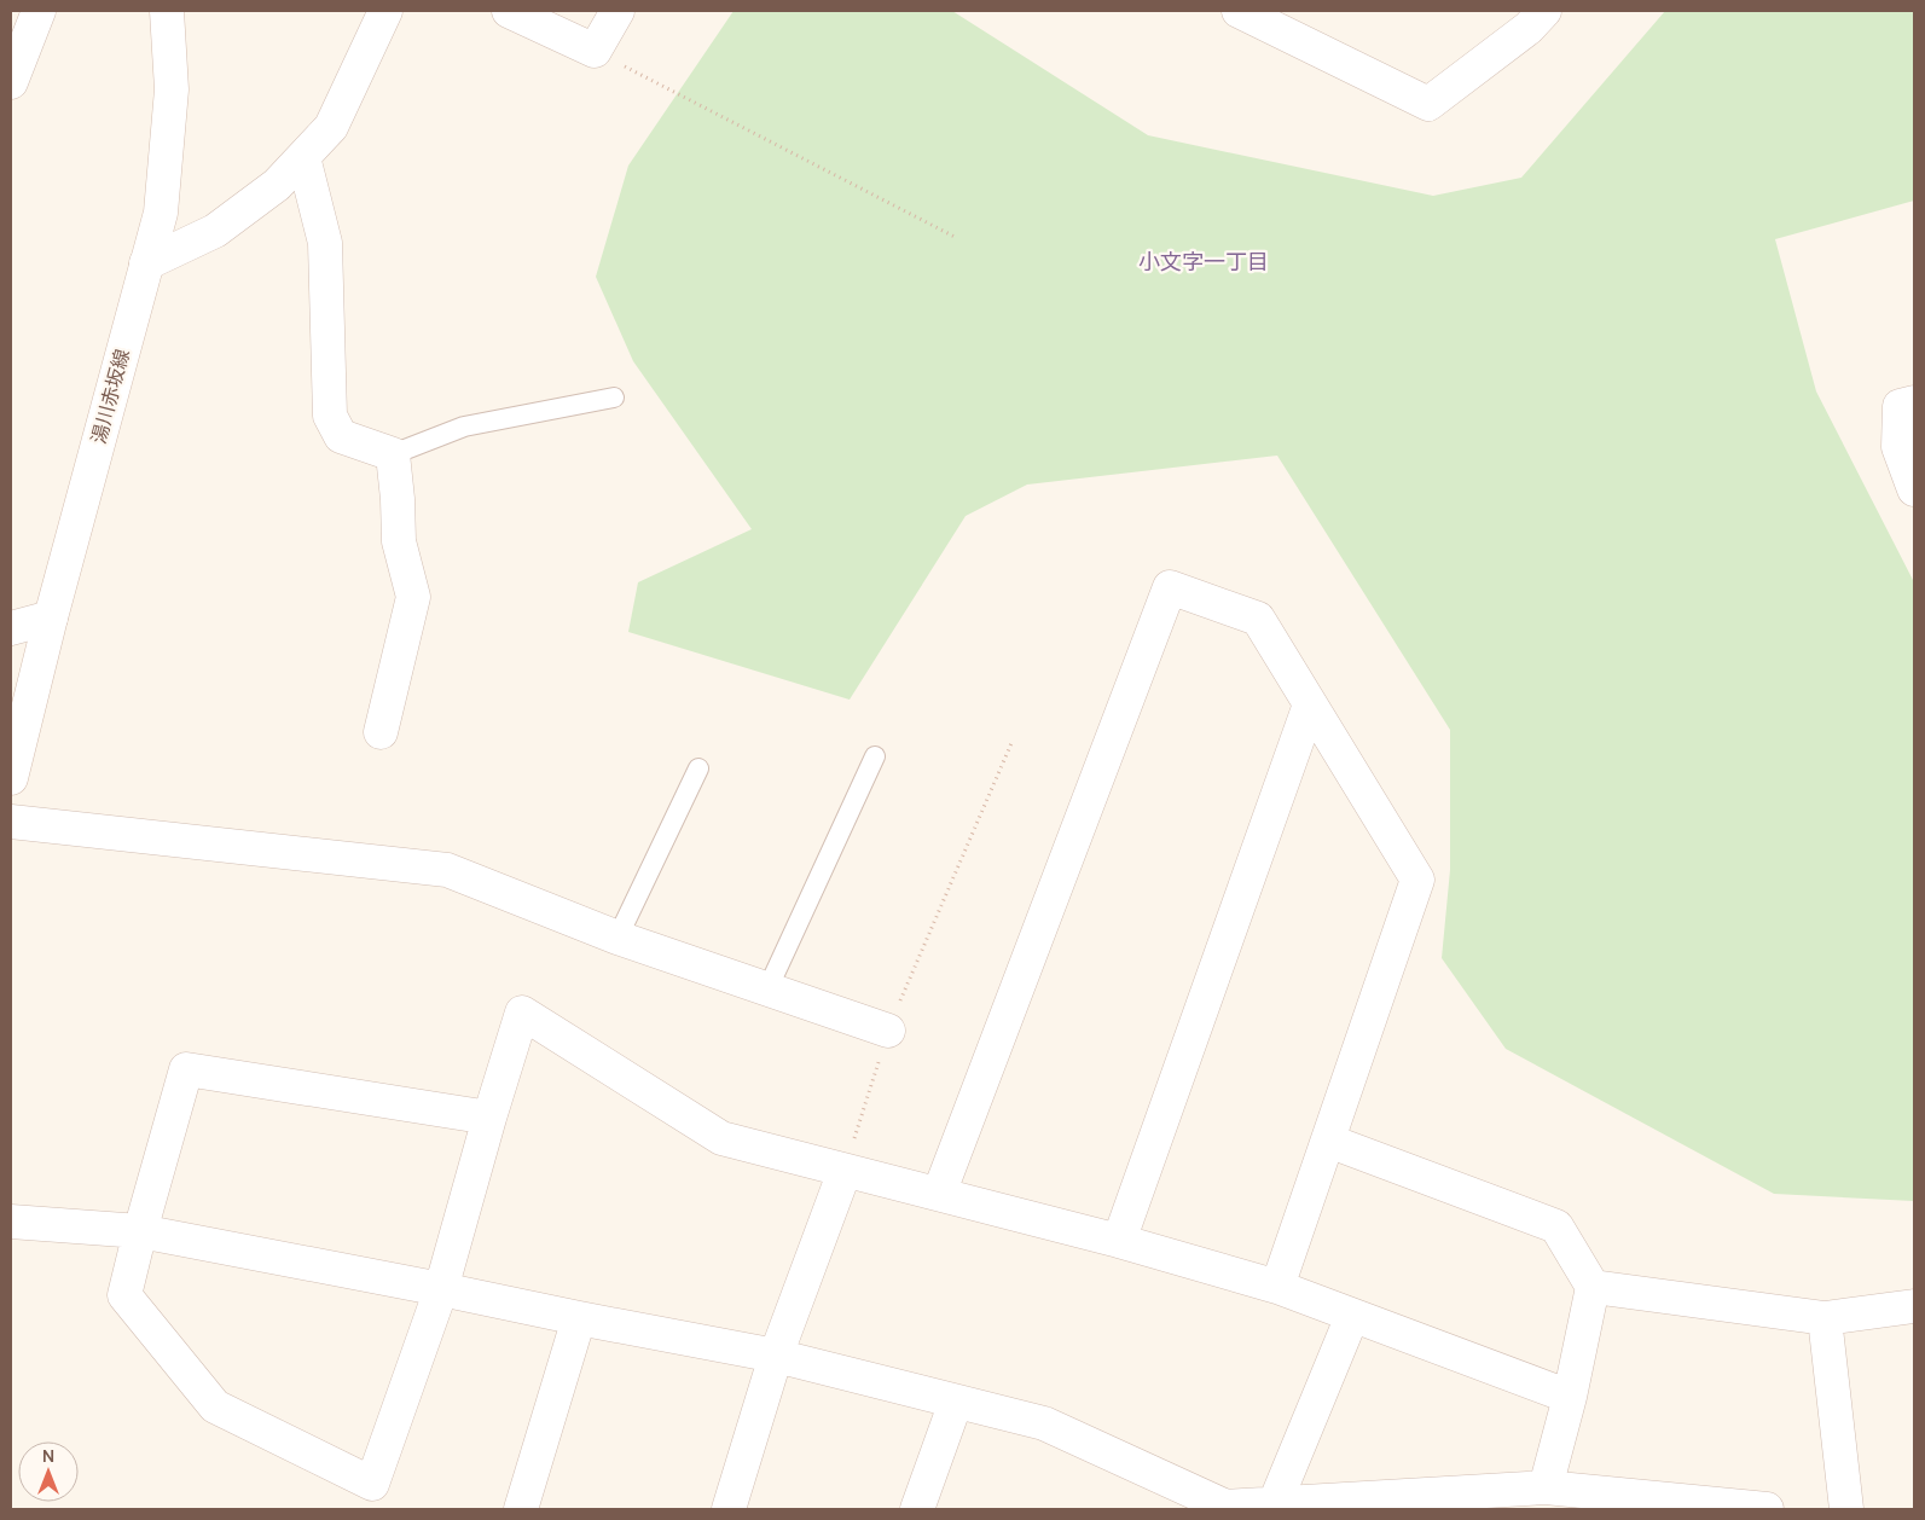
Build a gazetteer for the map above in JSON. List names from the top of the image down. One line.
{"streets":{"street":["湯川赤坂線"]},"districts":["小文字一丁目"],"north":"top"}
